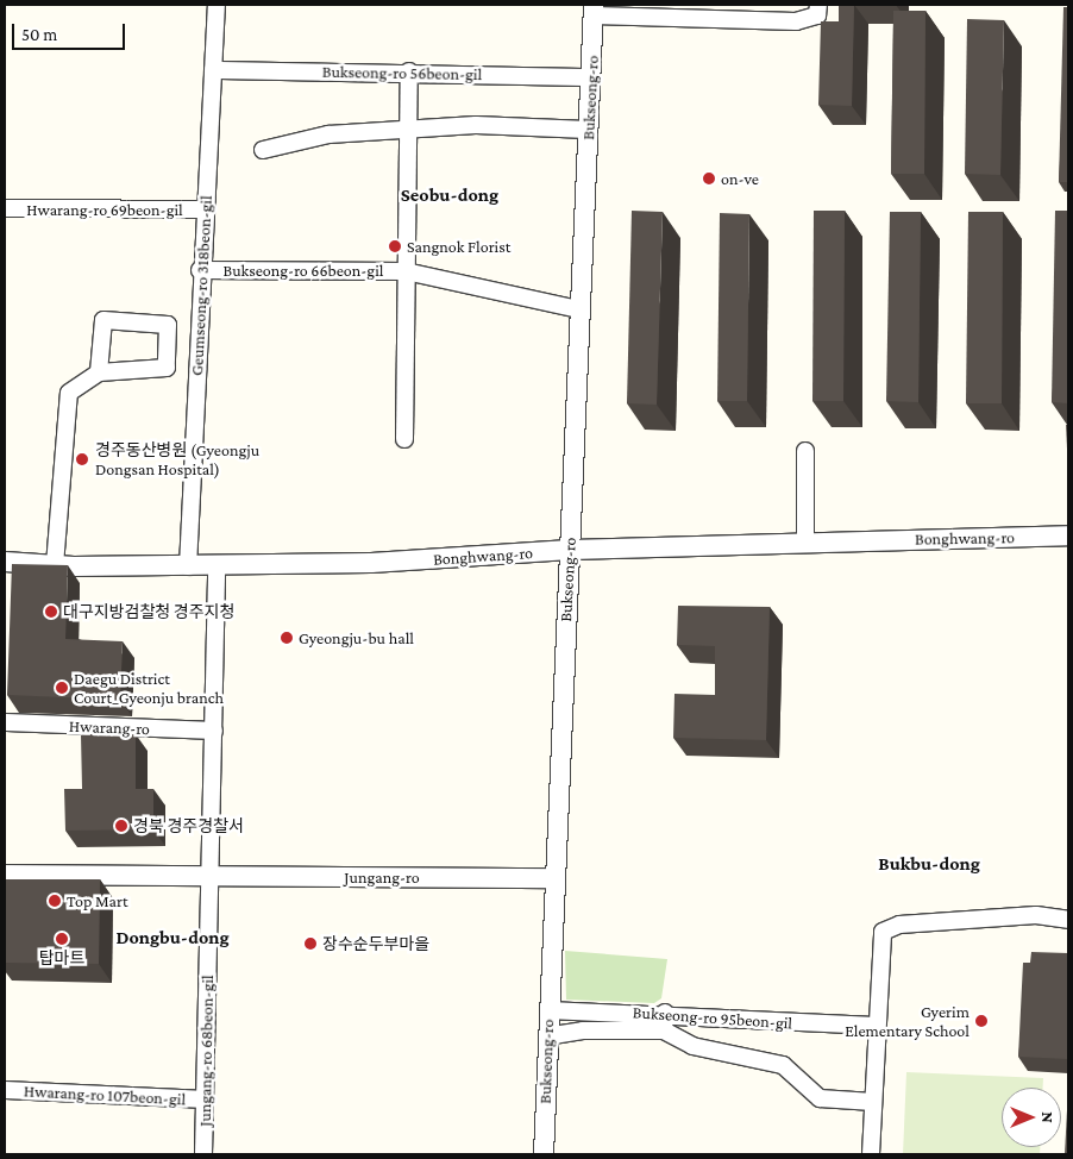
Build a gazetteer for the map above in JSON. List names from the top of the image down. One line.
{"streets":{"street":["Bukseong-ro 56beon-gil","Bukseong-ro","Hwarang-ro 69beon-gil","Bukseong-ro 66beon-gil","Geumseong-ro 318beon-gil","Bonghwang-ro","Hwarang-ro","Jungang-ro","Bukseong-ro 95beon-gil","Jungang-ro 68beon-gil","Hwarang-ro 107beon-gil"]},"crossings":[["Bukseong-ro 56beon-gil","Bukseong-ro"],["Bukseong-ro 56beon-gil","Geumseong-ro 318beon-gil"],["Bukseong-ro","Bukseong-ro 66beon-gil"],["Bukseong-ro","Bonghwang-ro"],["Bukseong-ro","Jungang-ro"],["Bukseong-ro","Bukseong-ro 95beon-gil"],["Hwarang-ro 69beon-gil","Geumseong-ro 318beon-gil"],["Bukseong-ro 66beon-gil","Geumseong-ro 318beon-gil"],["Geumseong-ro 318beon-gil","Bonghwang-ro"],["Jungang-ro","Jungang-ro 68beon-gil"],["Jungang-ro 68beon-gil","Hwarang-ro 107beon-gil"]],"districts":["Seobu-dong","Bukbu-dong","Dongbu-dong"],"places":["on-ve","Sangnok Florist","경주동산병원 (Gyeongju Dongsan Hospital)","대구지방검찰청 경주지청","Gyeongju-bu hall","Daegu District Court_Gyeonju branch","경북 경주경찰서","Top Mart","탑마트","장수순두부마을","Gyerim Elementary School"],"scale_bar":"50 m","north":"right"}
